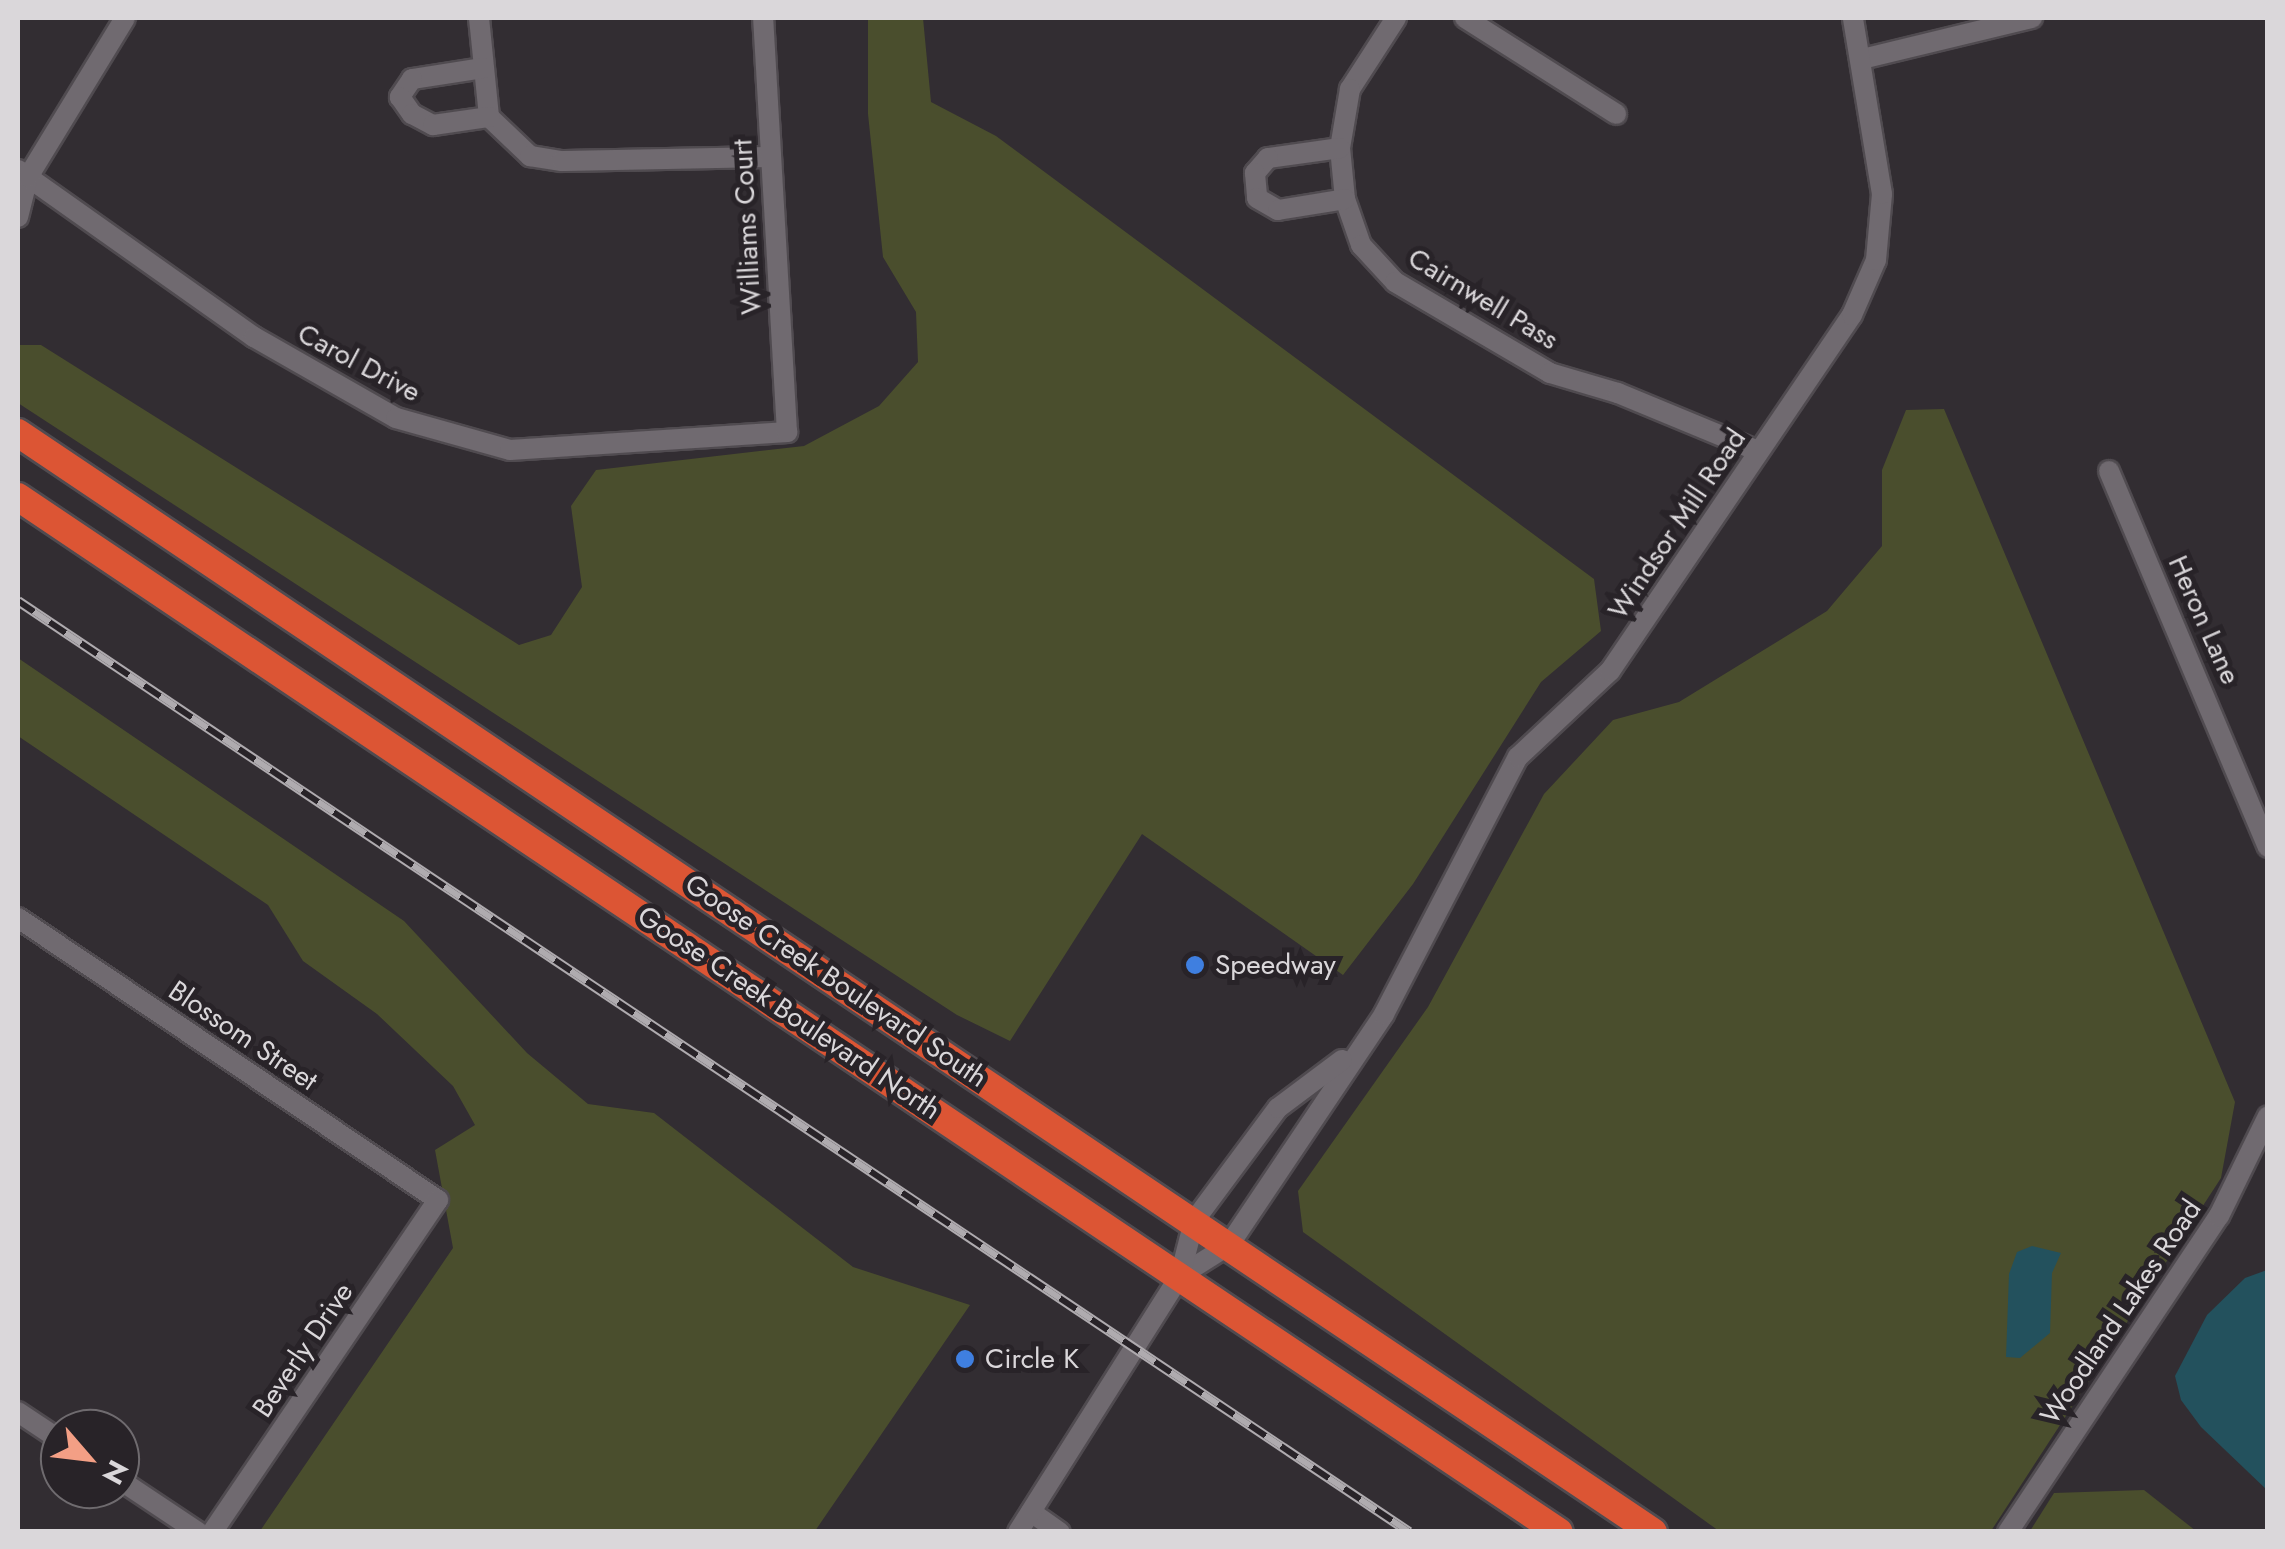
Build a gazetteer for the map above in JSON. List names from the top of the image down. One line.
{"streets":{"highway":["Goose Creek Boulevard South","Goose Creek Boulevard North"],"street":["Williams Court","Cairnwell Pass","Carol Drive","Windsor Mill Road","Heron Lane","Blossom Street","Woodland Lakes Road","Beverly Drive"]},"crossings":[["Williams Court","Carol Drive"],["Cairnwell Pass","Windsor Mill Road"],["Windsor Mill Road","Goose Creek Boulevard South"],["Windsor Mill Road","Goose Creek Boulevard North"],["Blossom Street","Beverly Drive"]],"places":["Speedway","Circle K"],"north":"bottom right"}
